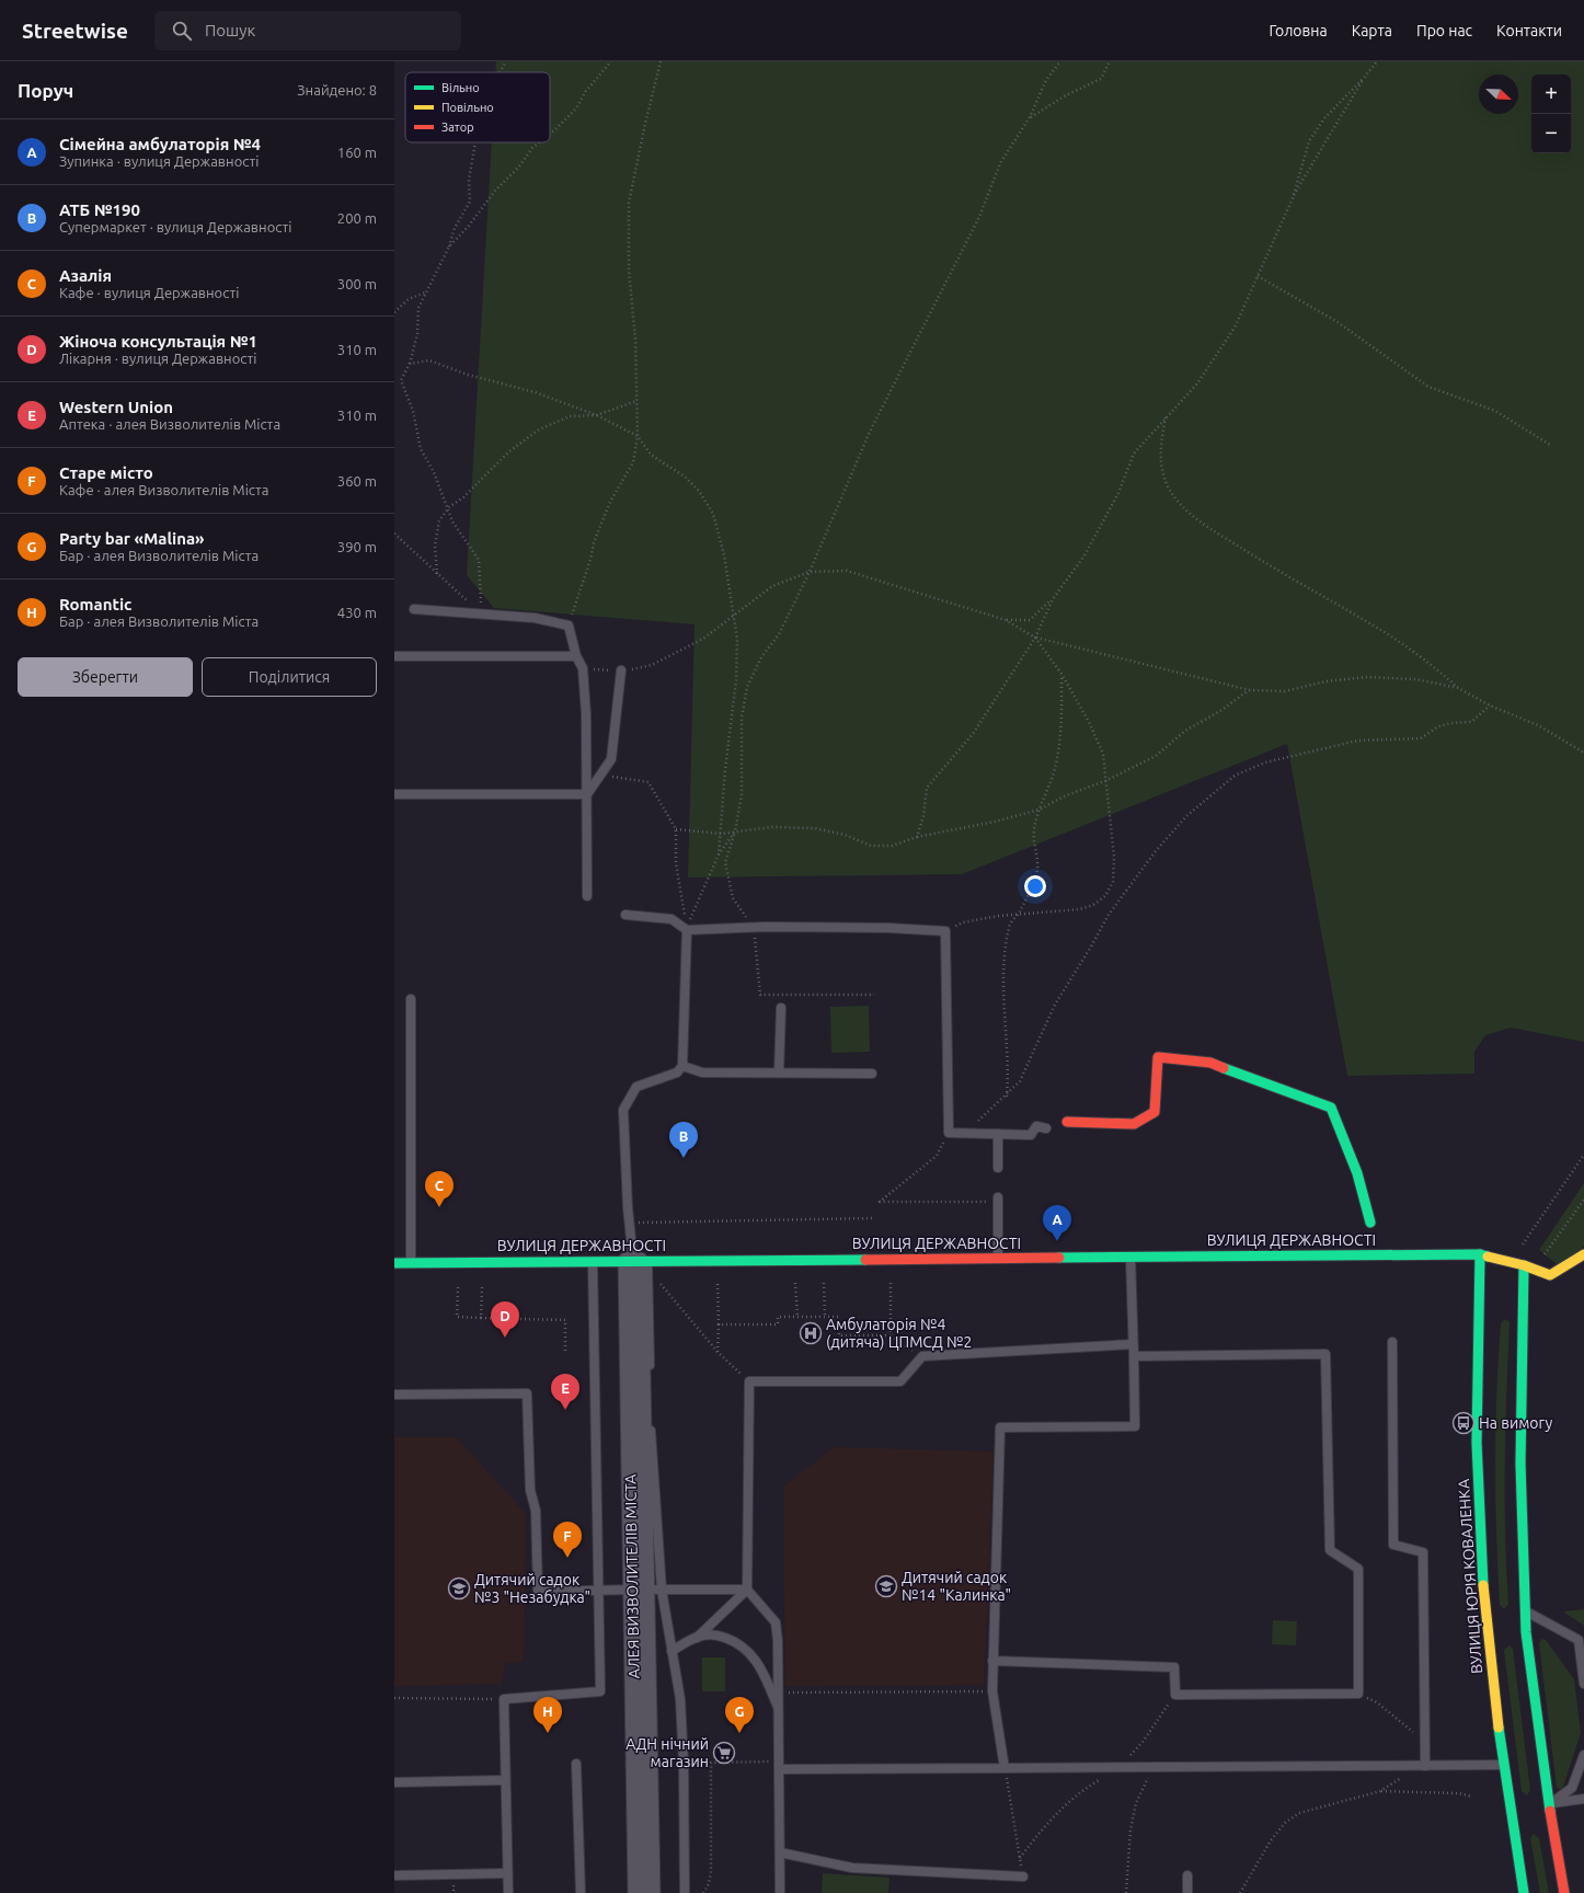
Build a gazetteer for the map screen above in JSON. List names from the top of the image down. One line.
{"streets":{"street":["ВУЛИЦЯ ДЕРЖАВНОСТІ","АЛЕЯ ВИЗВОЛИТЕЛІВ МІСТА","ВУЛИЦЯ ЮРІЯ КОВАЛЕНКА"]},"crossings":[["ВУЛИЦЯ ДЕРЖАВНОСТІ","АЛЕЯ ВИЗВОЛИТЕЛІВ МІСТА"],["ВУЛИЦЯ ДЕРЖАВНОСТІ","ВУЛИЦЯ ЮРІЯ КОВАЛЕНКА"]],"places":{"hospital":["Амбулаторія №4 (дитяча) ЦПМСД №2"],"bus stop":["На вимогу"],"school or university":["Дитячий садок №14 \"Калинка\"","Дитячий садок №3 \"Незабудка\""],"supermarket":["АДН нічний магазин"]},"legend":["Вільно","Повільно","Затор"],"north":"bottom right","page":{"header":"Streetwise","search":"Пошук","nav":["Головна","Карта","Про нас","Контакти"],"heading":["Поруч","Знайдено: 8"],"map_buttons":["+","−"],"list":[{"mark":"A","name":"Сімейна амбулаторія №4","note":"Зупинка · вулиця Державності","value":"160 m"},{"mark":"B","name":"АТБ №190","note":"Супермаркет · вулиця Державності","value":"200 m"},{"mark":"C","name":"Азалія","note":"Кафе · вулиця Державності","value":"300 m"},{"mark":"D","name":"Жіноча консультація №1","note":"Лікарня · вулиця Державності","value":"310 m"},{"mark":"E","name":"Western Union","note":"Аптека · алея Визволителів Міста","value":"310 m"},{"mark":"F","name":"Старе місто","note":"Кафе · алея Визволителів Міста","value":"360 m"},{"mark":"G","name":"Party bar «Malina»","note":"Бар · алея Визволителів Міста","value":"390 m"},{"mark":"H","name":"Romantic","note":"Бар · алея Визволителів Міста","value":"430 m"}],"buttons":["Зберегти","Поділитися"],"pins":["B","C","A","D","E","F","G","H"]}}
